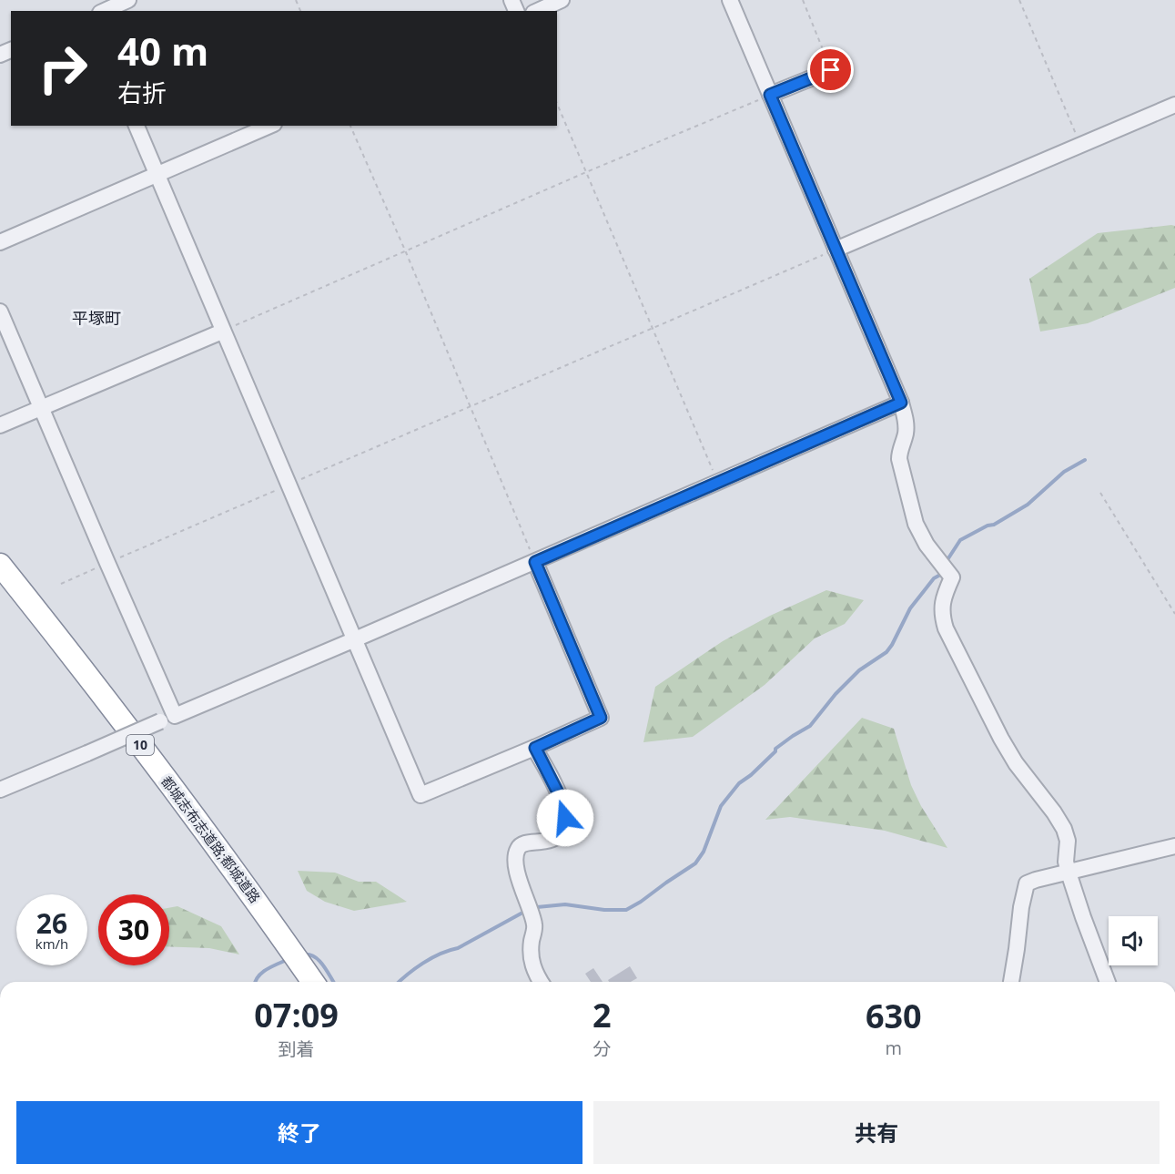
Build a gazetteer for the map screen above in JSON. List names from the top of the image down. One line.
{"streets":{"highway":["10","都城志布志道路;都城道路"]},"districts":["平塚町"],"page":{"turn":["40 m","右折"],"speed":"26 km/h","limit":"30","eta":["07:09","到着","2","分","630","m"],"buttons":["終了","共有"]}}
